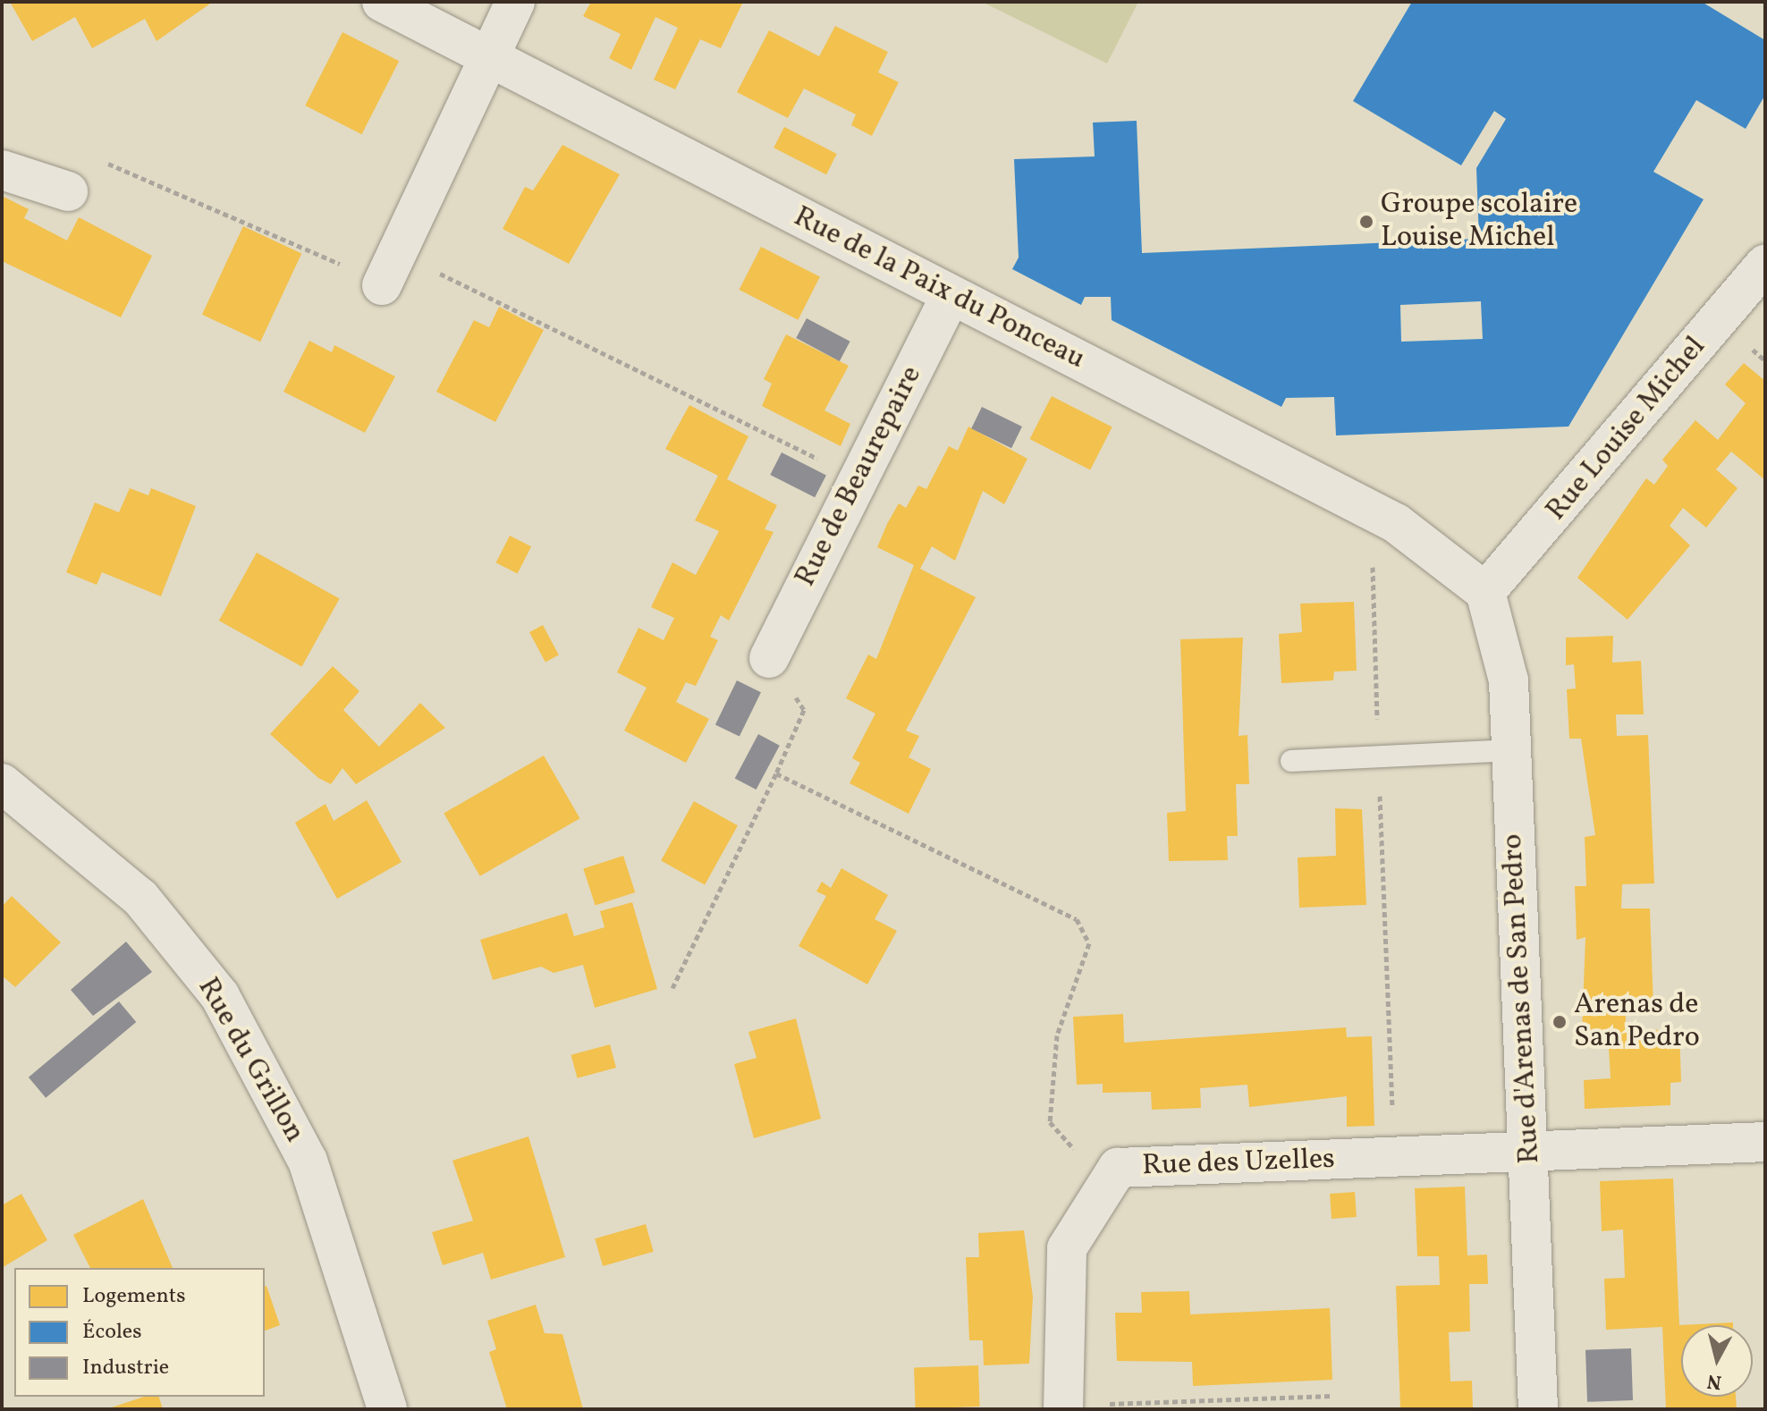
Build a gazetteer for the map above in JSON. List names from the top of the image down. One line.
{"streets":{"street":["Rue de la Paix du Ponceau","Rue Louise Michel","Rue de Beaurepaire","Rue d'Arenas de San Pedro","Rue du Grillon","Rue des Uzelles"]},"crossings":[["Rue de la Paix du Ponceau","Rue Louise Michel"],["Rue de la Paix du Ponceau","Rue de Beaurepaire"],["Rue de la Paix du Ponceau","Rue d'Arenas de San Pedro"],["Rue Louise Michel","Rue d'Arenas de San Pedro"],["Rue d'Arenas de San Pedro","Rue des Uzelles"]],"places":["Groupe scolaire Louise Michel","Arenas de San Pedro"],"legend":["Logements","Écoles","Industrie"],"north":"bottom"}
